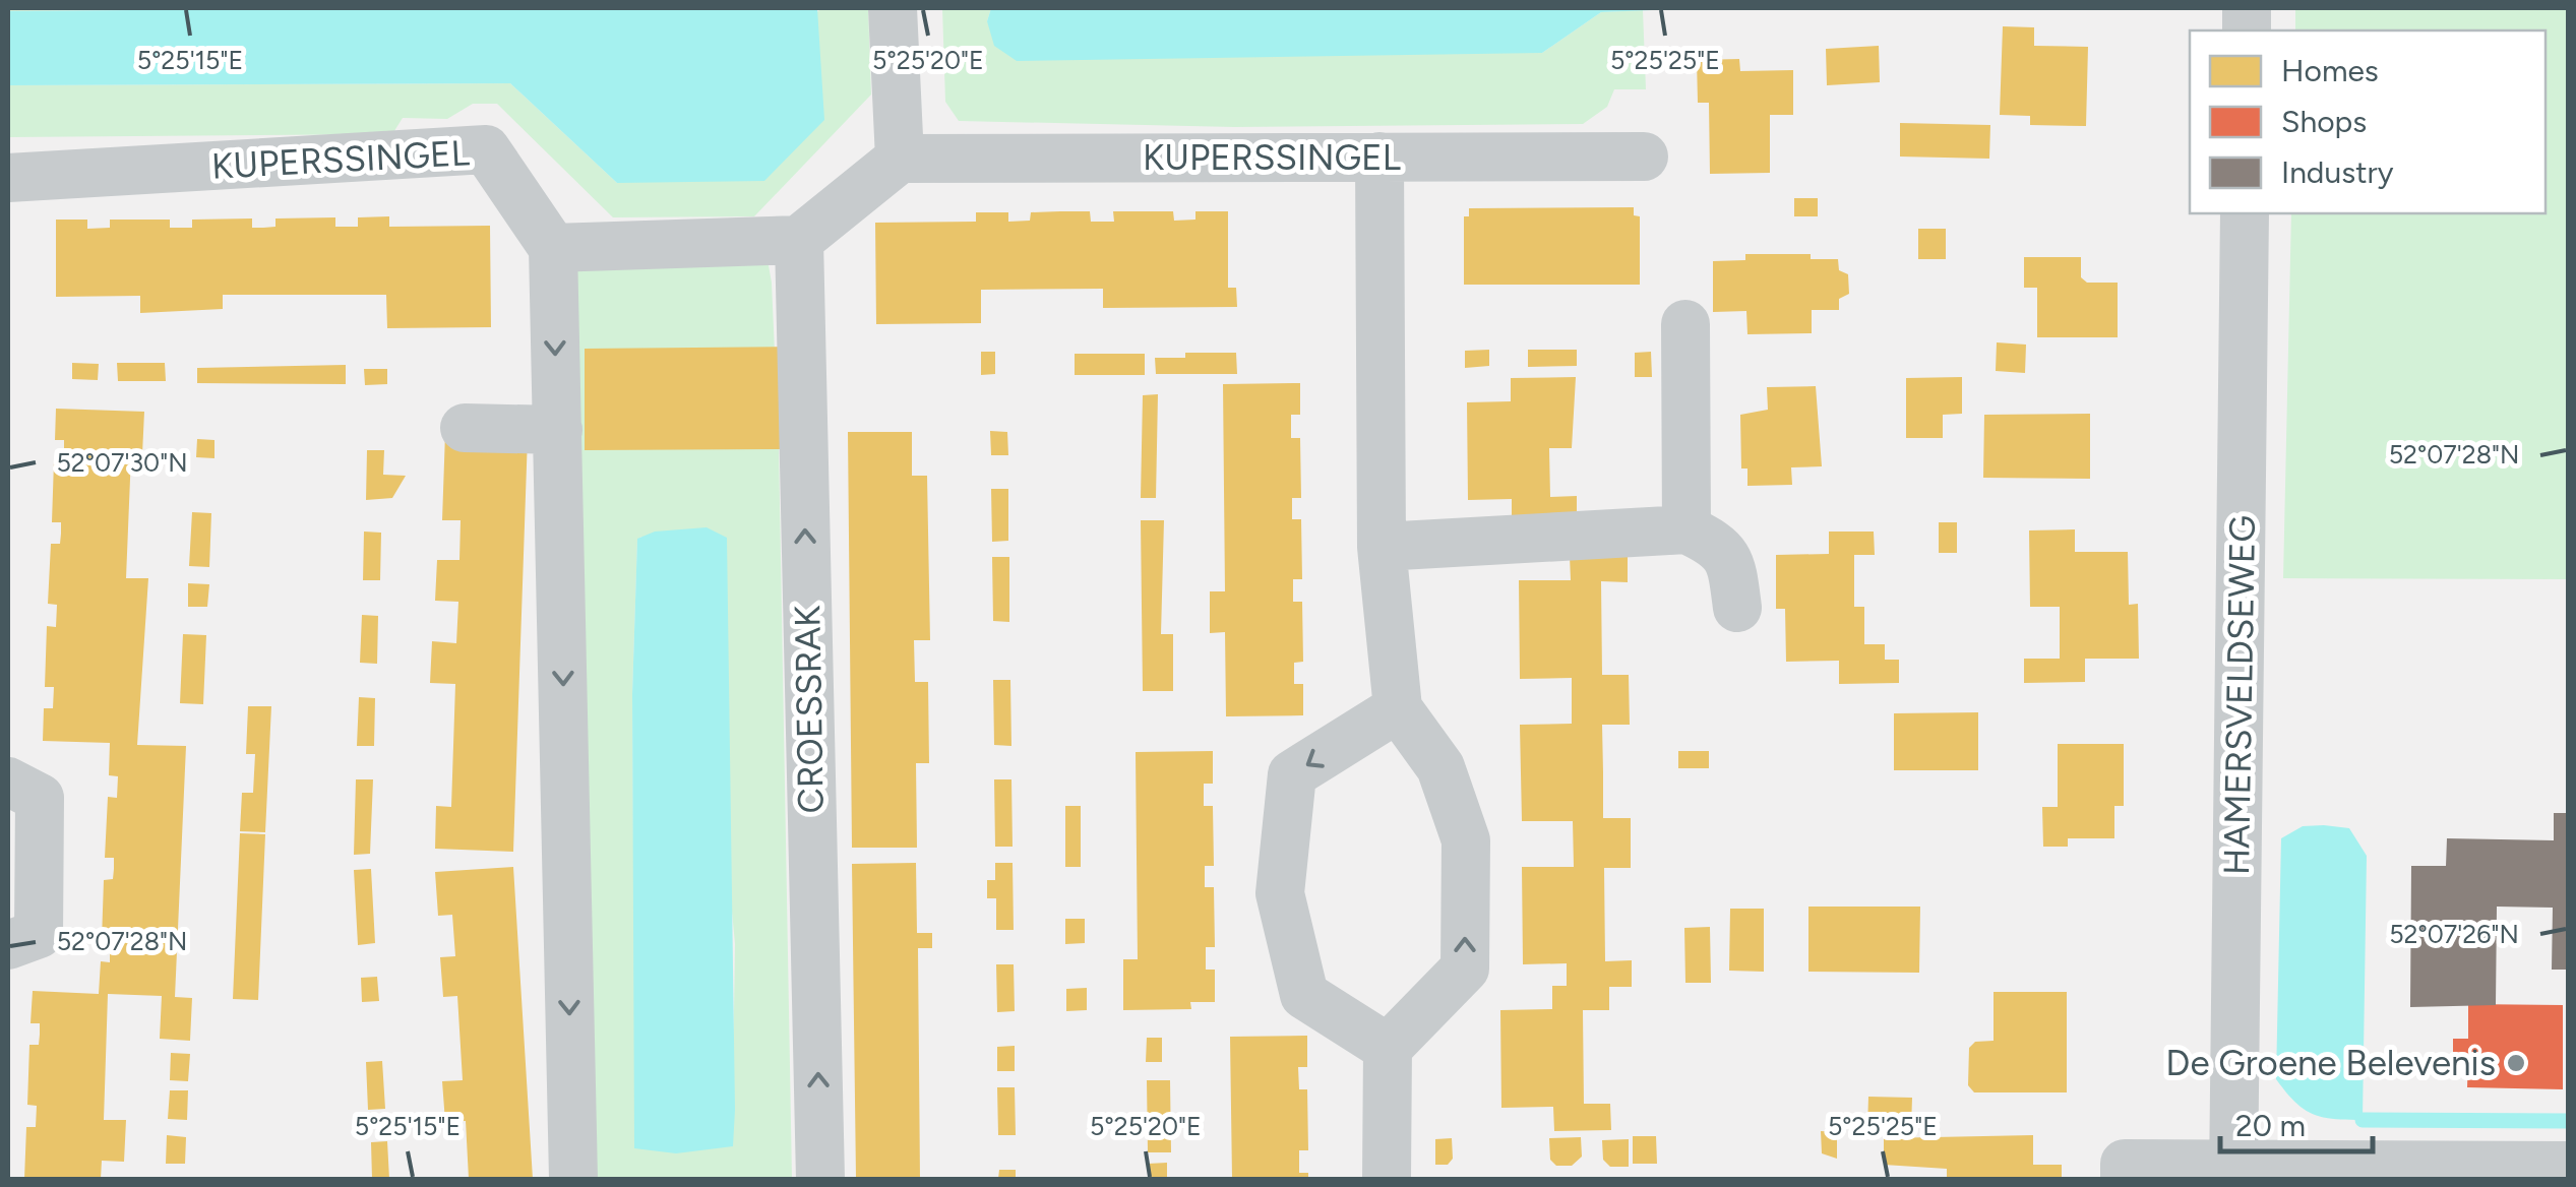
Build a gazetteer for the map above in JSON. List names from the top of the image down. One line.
{"streets":{"street":["KUPERSSINGEL","HAMERSVELDSEWEG","CROESSRAK"]},"places":["De Groene Belevenis"],"legend":["Homes","Shops","Industry"],"scale_bar":"20 m","coordinates":["5°25'15\"E","5°25'20\"E","5°25'25\"E","52°07'28\"N","52°07'30\"N","52°07'26\"N"]}
